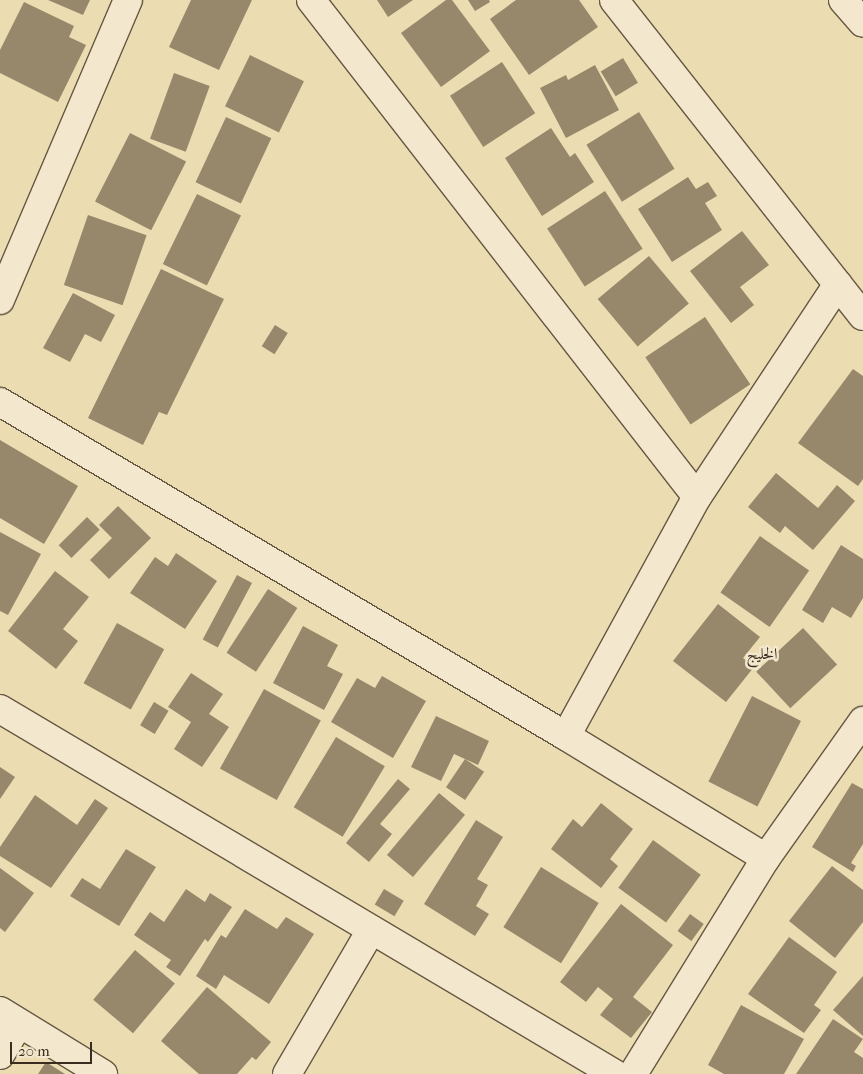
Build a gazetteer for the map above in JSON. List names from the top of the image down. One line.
{"districts":["الخليج"],"scale_bar":"20 m"}
